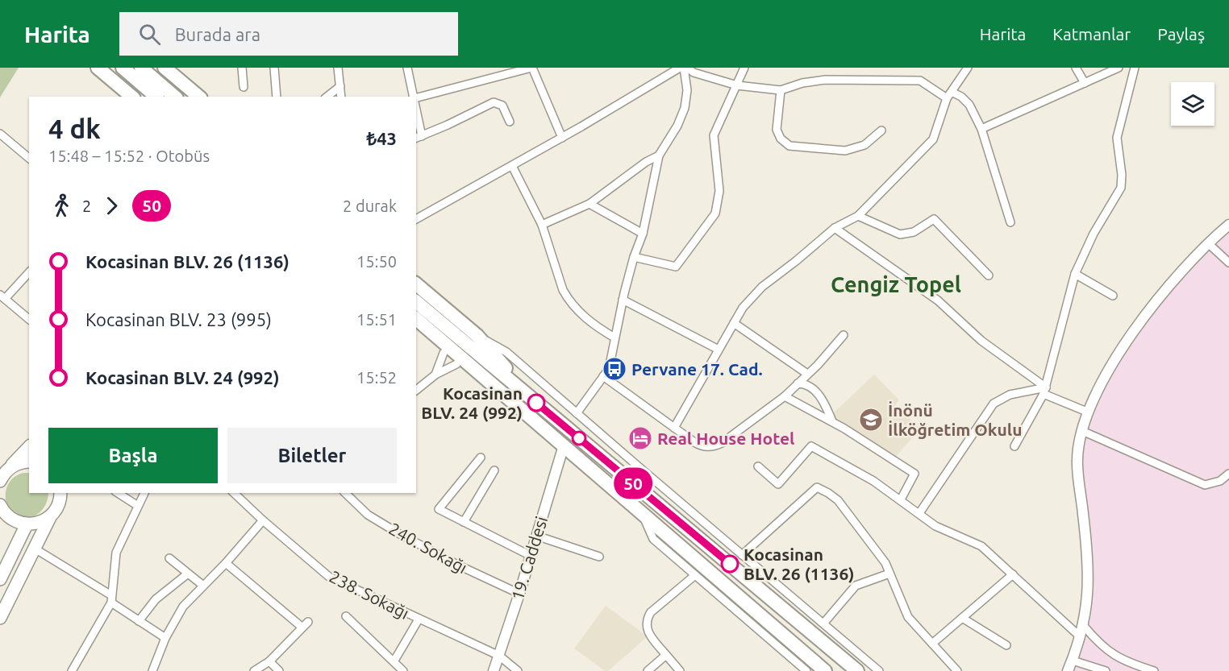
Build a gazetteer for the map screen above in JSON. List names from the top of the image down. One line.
{"streets":{"street":["240. Sokağı","19. Caddesi","238. Sokağı"]},"crossings":[["240. Sokağı","19. Caddesi"],["19. Caddesi","238. Sokağı"]],"districts":["Cengiz Topel"],"places":{"bus stop":["Pervane 17. Cad."],"other":["Kocasinan BLV. 24 (992)","Kocasinan BLV. 26 (1136)"],"school or university":["İnönü İlköğretim Okulu"],"hotel":["Real House Hotel"]},"lines":["bus line 50"],"page":{"header":"Harita","search":"Burada ara","nav":["Harita","Katmanlar","Paylaş"],"on_map":"50","heading":["4 dk","15:48 – 15:52 · Otobüs","₺43"],"legs":["2","50","2 durak"],"list":[{"name":"Kocasinan BLV. 26 (1136)","value":"15:50"},{"name":"Kocasinan BLV. 23 (995)","value":"15:51"},{"name":"Kocasinan BLV. 24 (992)","value":"15:52"}],"buttons":["Başla","Biletler"]}}
